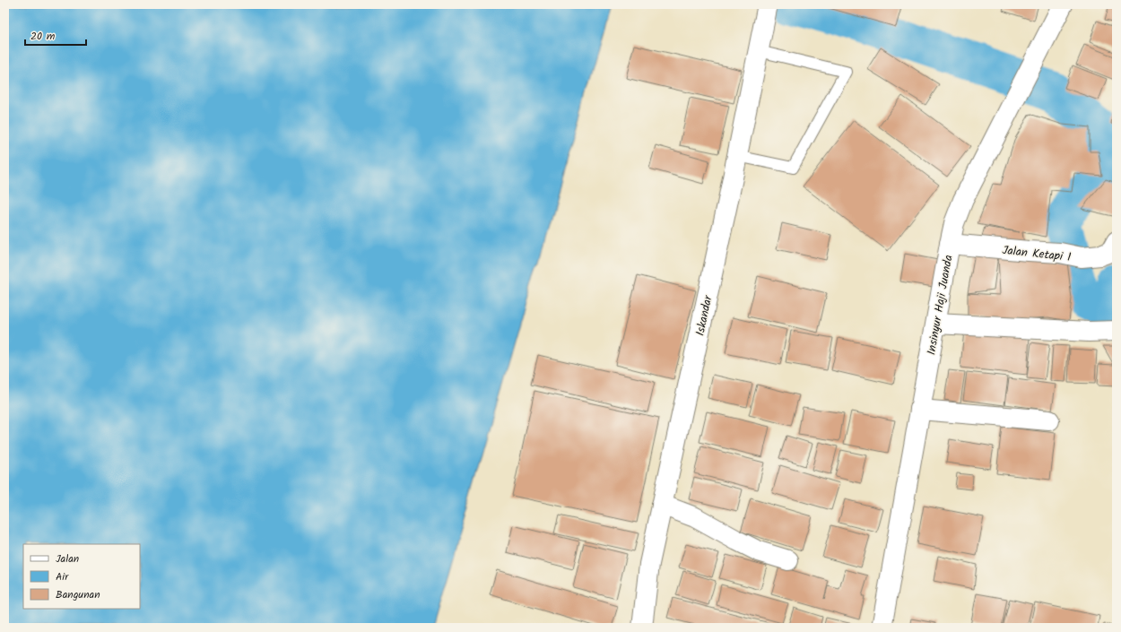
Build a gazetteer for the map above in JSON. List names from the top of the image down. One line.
{"streets":{"street":["Jalan Ketapi 1","Insinyur Haji Juanda","Iskandar"]},"crossings":[["Jalan Ketapi 1","Insinyur Haji Juanda"]],"legend":["Jalan","Air","Bangunan"],"scale_bar":"20 m"}
